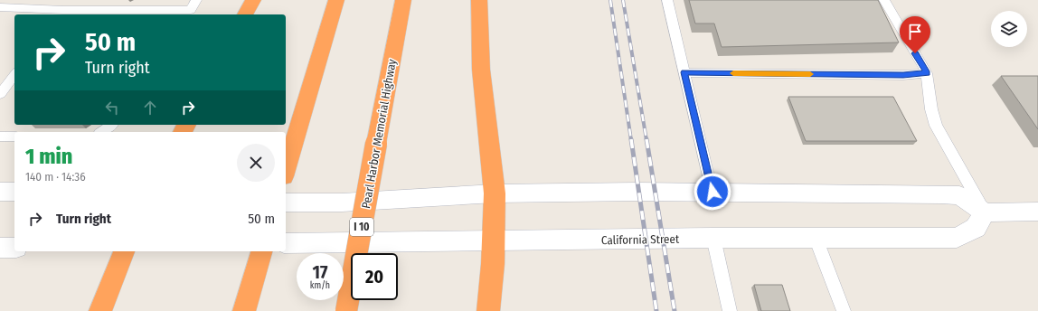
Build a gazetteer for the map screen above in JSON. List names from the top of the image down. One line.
{"streets":{"highway":["Pearl Harbor Memorial Highway","I 10"],"main road":["California Street"]},"page":{"turn":["50 m","Turn right"],"heading":["1 min","140 m · 14:36"],"list":[{"name":"Turn right","value":"50 m"}],"speed":"17 km/h","limit":"20"}}
